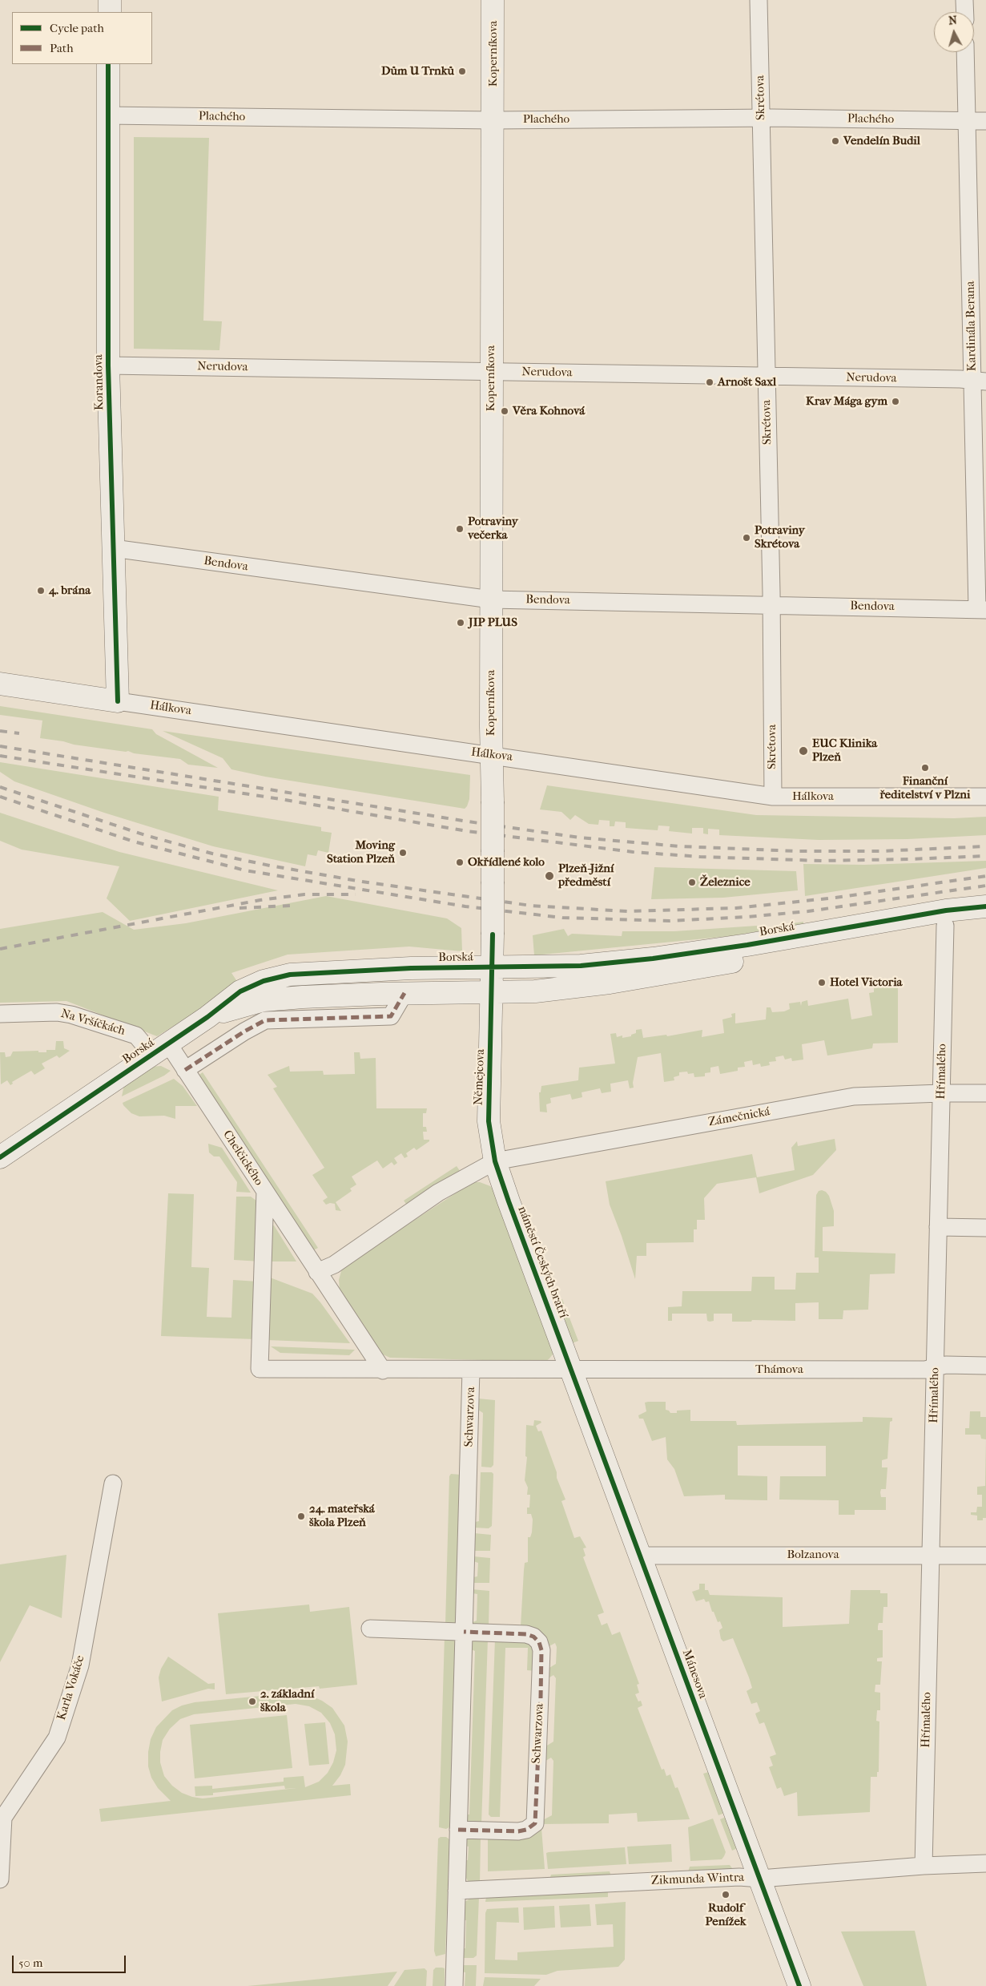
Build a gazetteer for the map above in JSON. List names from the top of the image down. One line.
{"streets":{"street":["Koperníkova","Skrétova","Plachého","Kardinála Berana","Nerudova","Korandova","Bendova","Hálkova","Borská","Na Vršíčkách","Hřímalého","Němejcova","Zámečnická","Chelčického","náměstí Českých bratří","Thámova","Schwarzova","Bolzanova","Mánesova","Karla Vokáče","Zikmunda Wintra"]},"crossings":[["Koperníkova","Plachého"],["Koperníkova","Nerudova"],["Koperníkova","Bendova"],["Koperníkova","Hálkova"],["Koperníkova","Němejcova"],["Skrétova","Plachého"],["Skrétova","Nerudova"],["Skrétova","Bendova"],["Skrétova","Hálkova"],["Plachého","Kardinála Berana"],["Plachého","Korandova"],["Kardinála Berana","Nerudova"],["Kardinála Berana","Bendova"],["Nerudova","Korandova"],["Korandova","Bendova"],["Korandova","Hálkova"],["Borská","Na Vršíčkách"],["Borská","Hřímalého"],["Borská","Němejcova"],["Borská","Chelčického"],["Na Vršíčkách","Chelčického"],["Hřímalého","Zámečnická"],["Hřímalého","Thámova"],["Hřímalého","Bolzanova"],["Hřímalého","Zikmunda Wintra"],["Němejcova","Zámečnická"],["Němejcova","náměstí Českých bratří"],["Zámečnická","náměstí Českých bratří"],["náměstí Českých bratří","Thámova"],["náměstí Českých bratří","Mánesova"],["Thámova","Mánesova"],["Schwarzova","Zikmunda Wintra"],["Bolzanova","Mánesova"],["Mánesova","Zikmunda Wintra"]],"places":["Dům U Trnků","Vendelín Budil","Arnošt Saxl","Krav Mága gym","Věra Kohnová","Potraviny večerka","Potraviny Skrétova","4. brána","JIP PLUS","EUC Klinika Plzeň","Finanční ředitelství v Plzni","Moving Station Plzeň","Okřídlené kolo","Plzeň-Jižní předměstí","Železnice","Hotel Victoria","24. mateřská škola Plzeň","2. základní škola","Rudolf Penížek"],"legend":["Cycle path","Path"],"scale_bar":"50 m","north":"top"}
